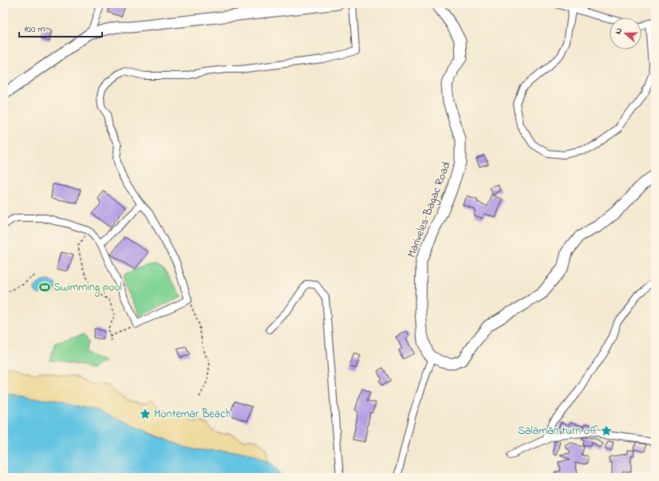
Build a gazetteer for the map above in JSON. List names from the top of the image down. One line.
{"streets":{"main road":["Mariveles-Bagac Road"]},"places":{"sports":["Swimming pool"],"place":["Montemar Beach","Salaman turn off"]},"scale_bar":"100 m","north":"left"}
